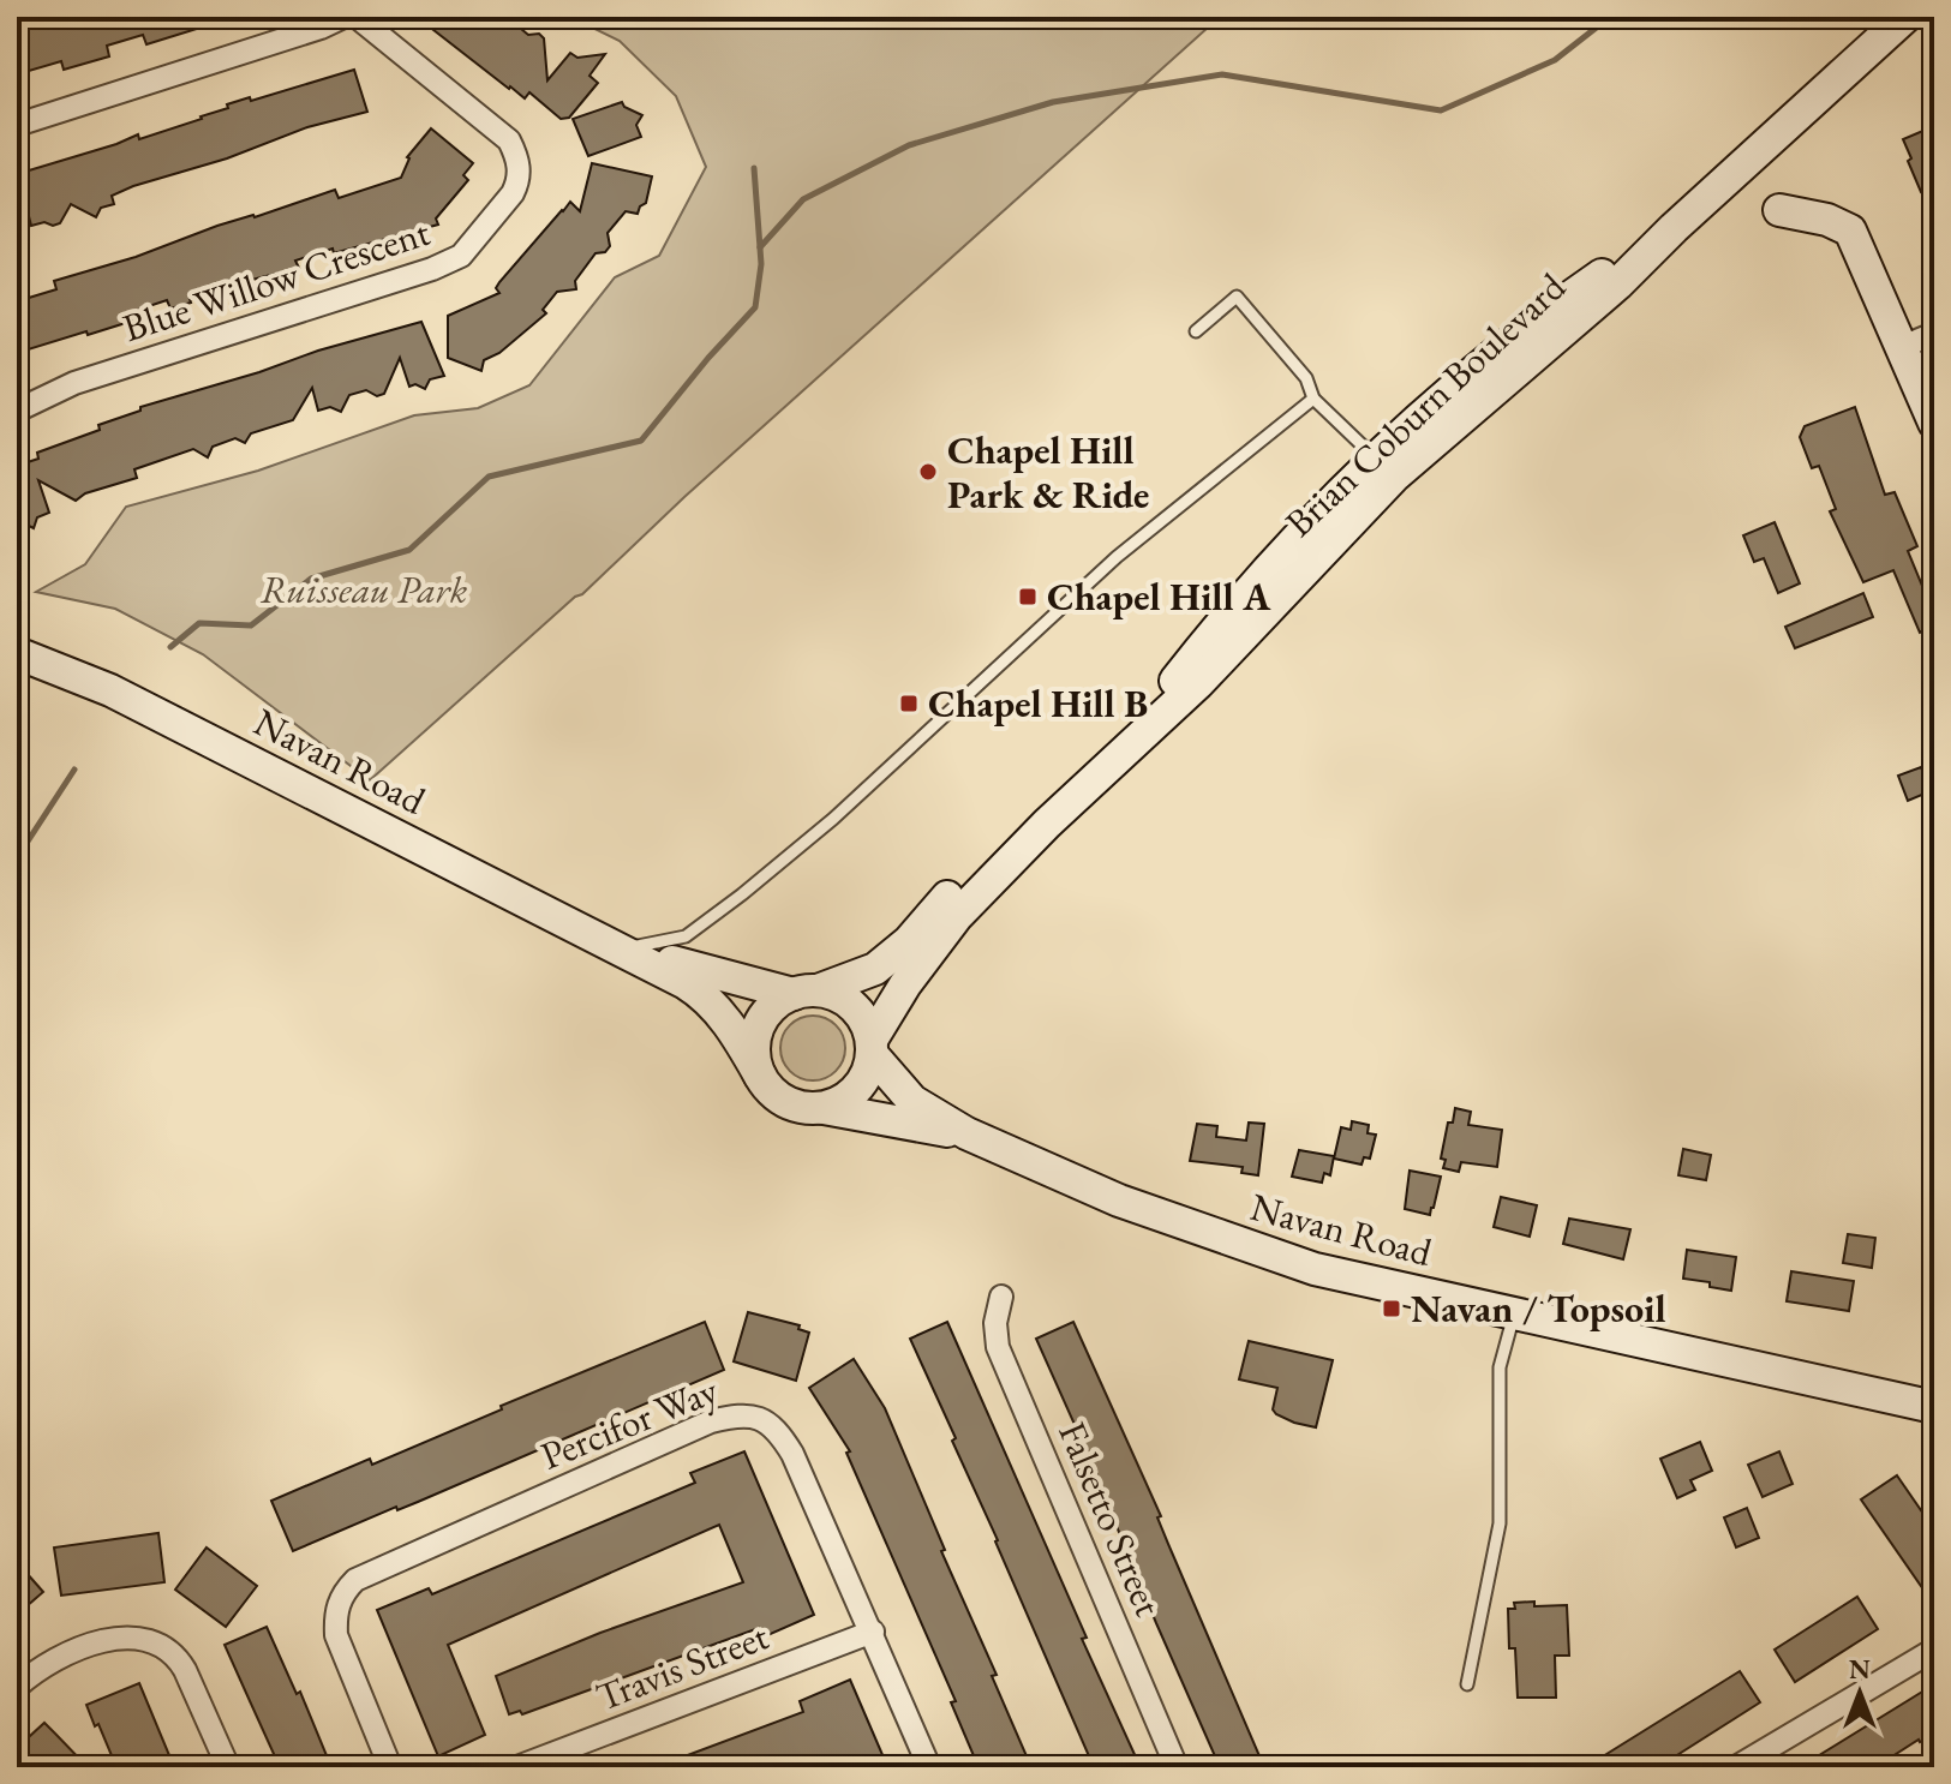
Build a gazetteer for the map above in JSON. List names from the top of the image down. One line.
{"streets":{"main road":["Brian Coburn Boulevard","Navan Road"],"street":["Blue Willow Crescent","Percifor Way","Falsetto Street","Travis Street"]},"crossings":[["Brian Coburn Boulevard","Navan Road"],["Percifor Way","Travis Street"]],"parks":["Ruisseau Park"],"places":{"other":["Chapel Hill Park & Ride"],"transit":["Chapel Hill A","Chapel Hill B","Navan / Topsoil"]},"north":"top"}
